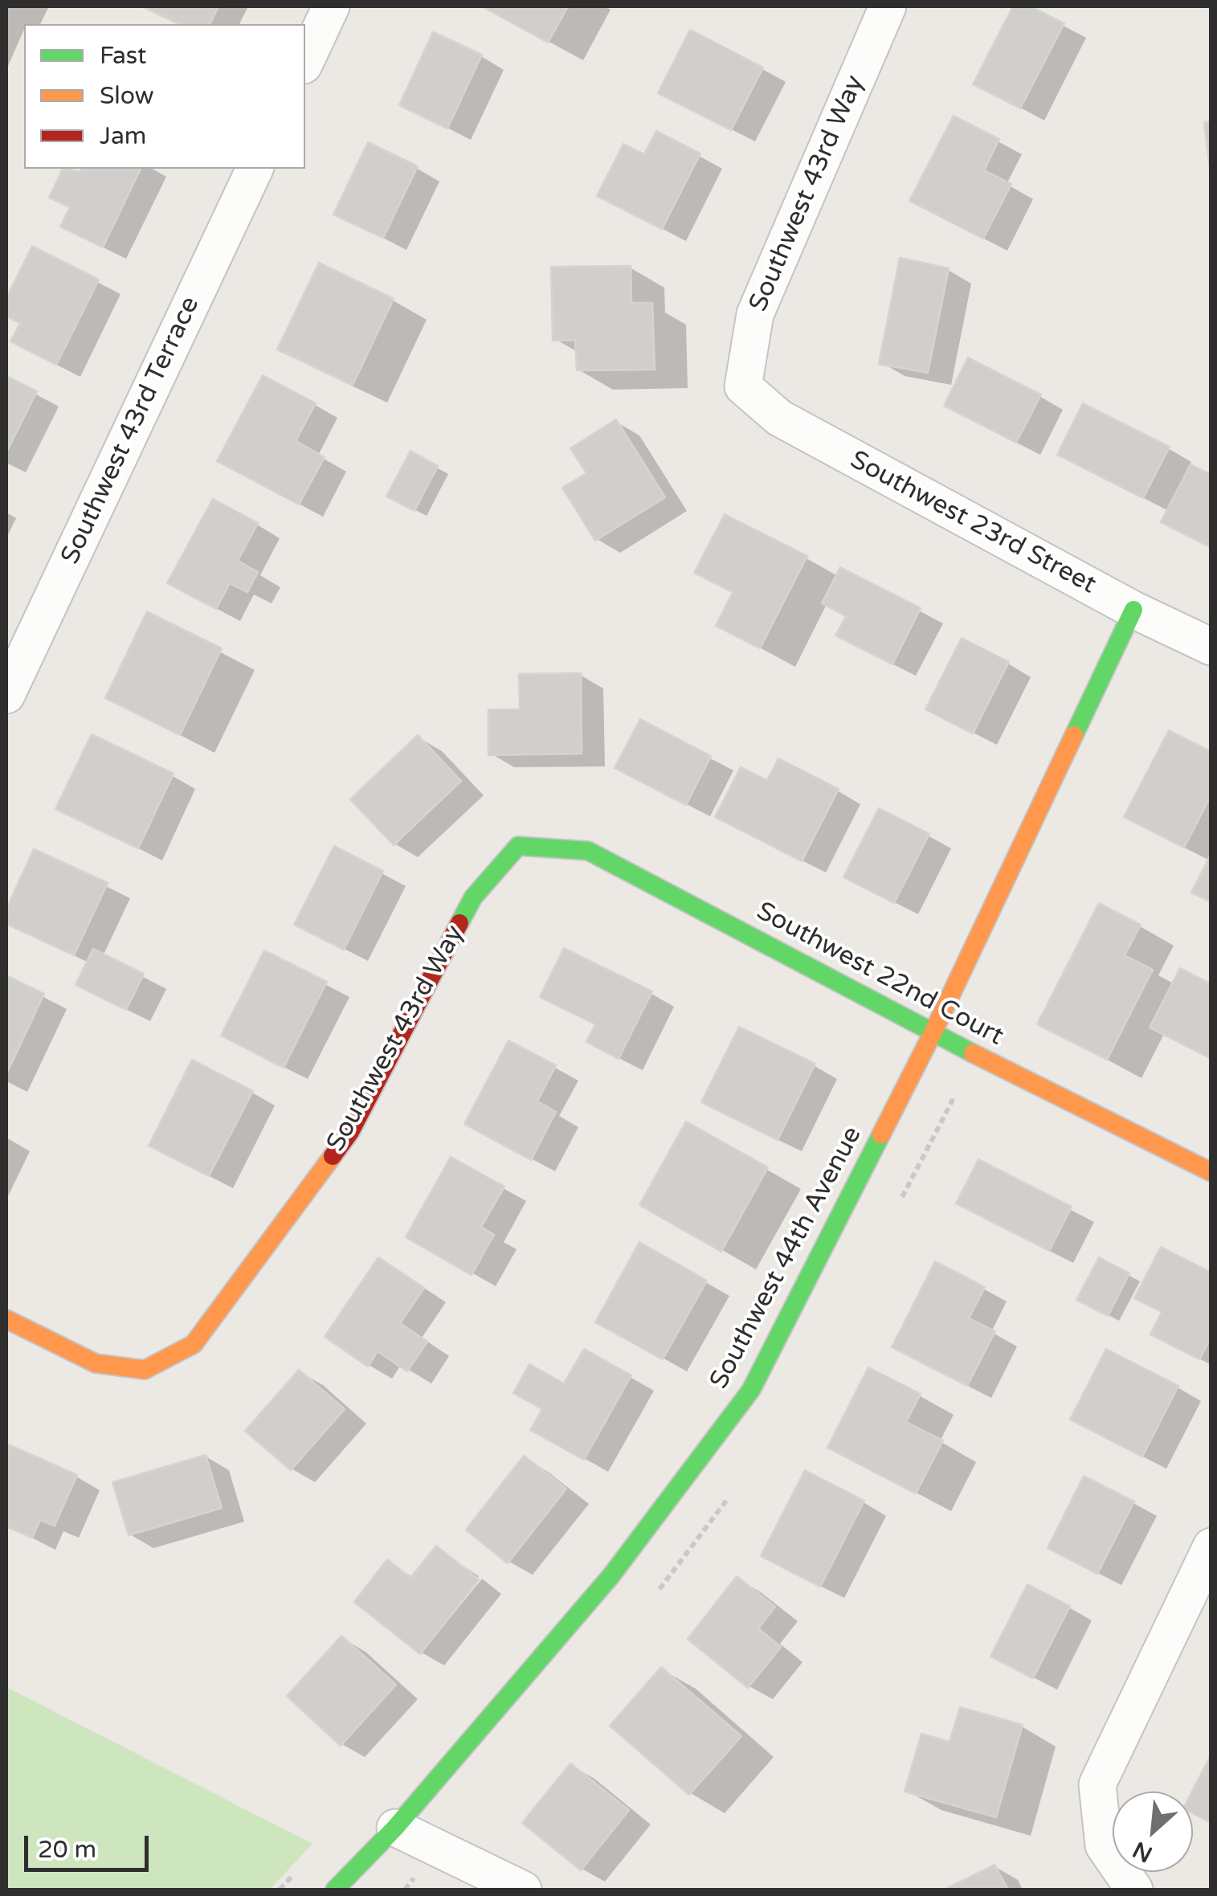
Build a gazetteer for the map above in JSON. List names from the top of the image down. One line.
{"streets":{"street":["Southwest 43rd Way","Southwest 43rd Terrace","Southwest 23rd Street","Southwest 22nd Court","Southwest 44th Avenue"]},"crossings":[["Southwest 43rd Way","Southwest 23rd Street"],["Southwest 43rd Way","Southwest 22nd Court"],["Southwest 23rd Street","Southwest 44th Avenue"],["Southwest 22nd Court","Southwest 44th Avenue"]],"legend":["Fast","Slow","Jam"],"scale_bar":"20 m","north":"bottom left"}
